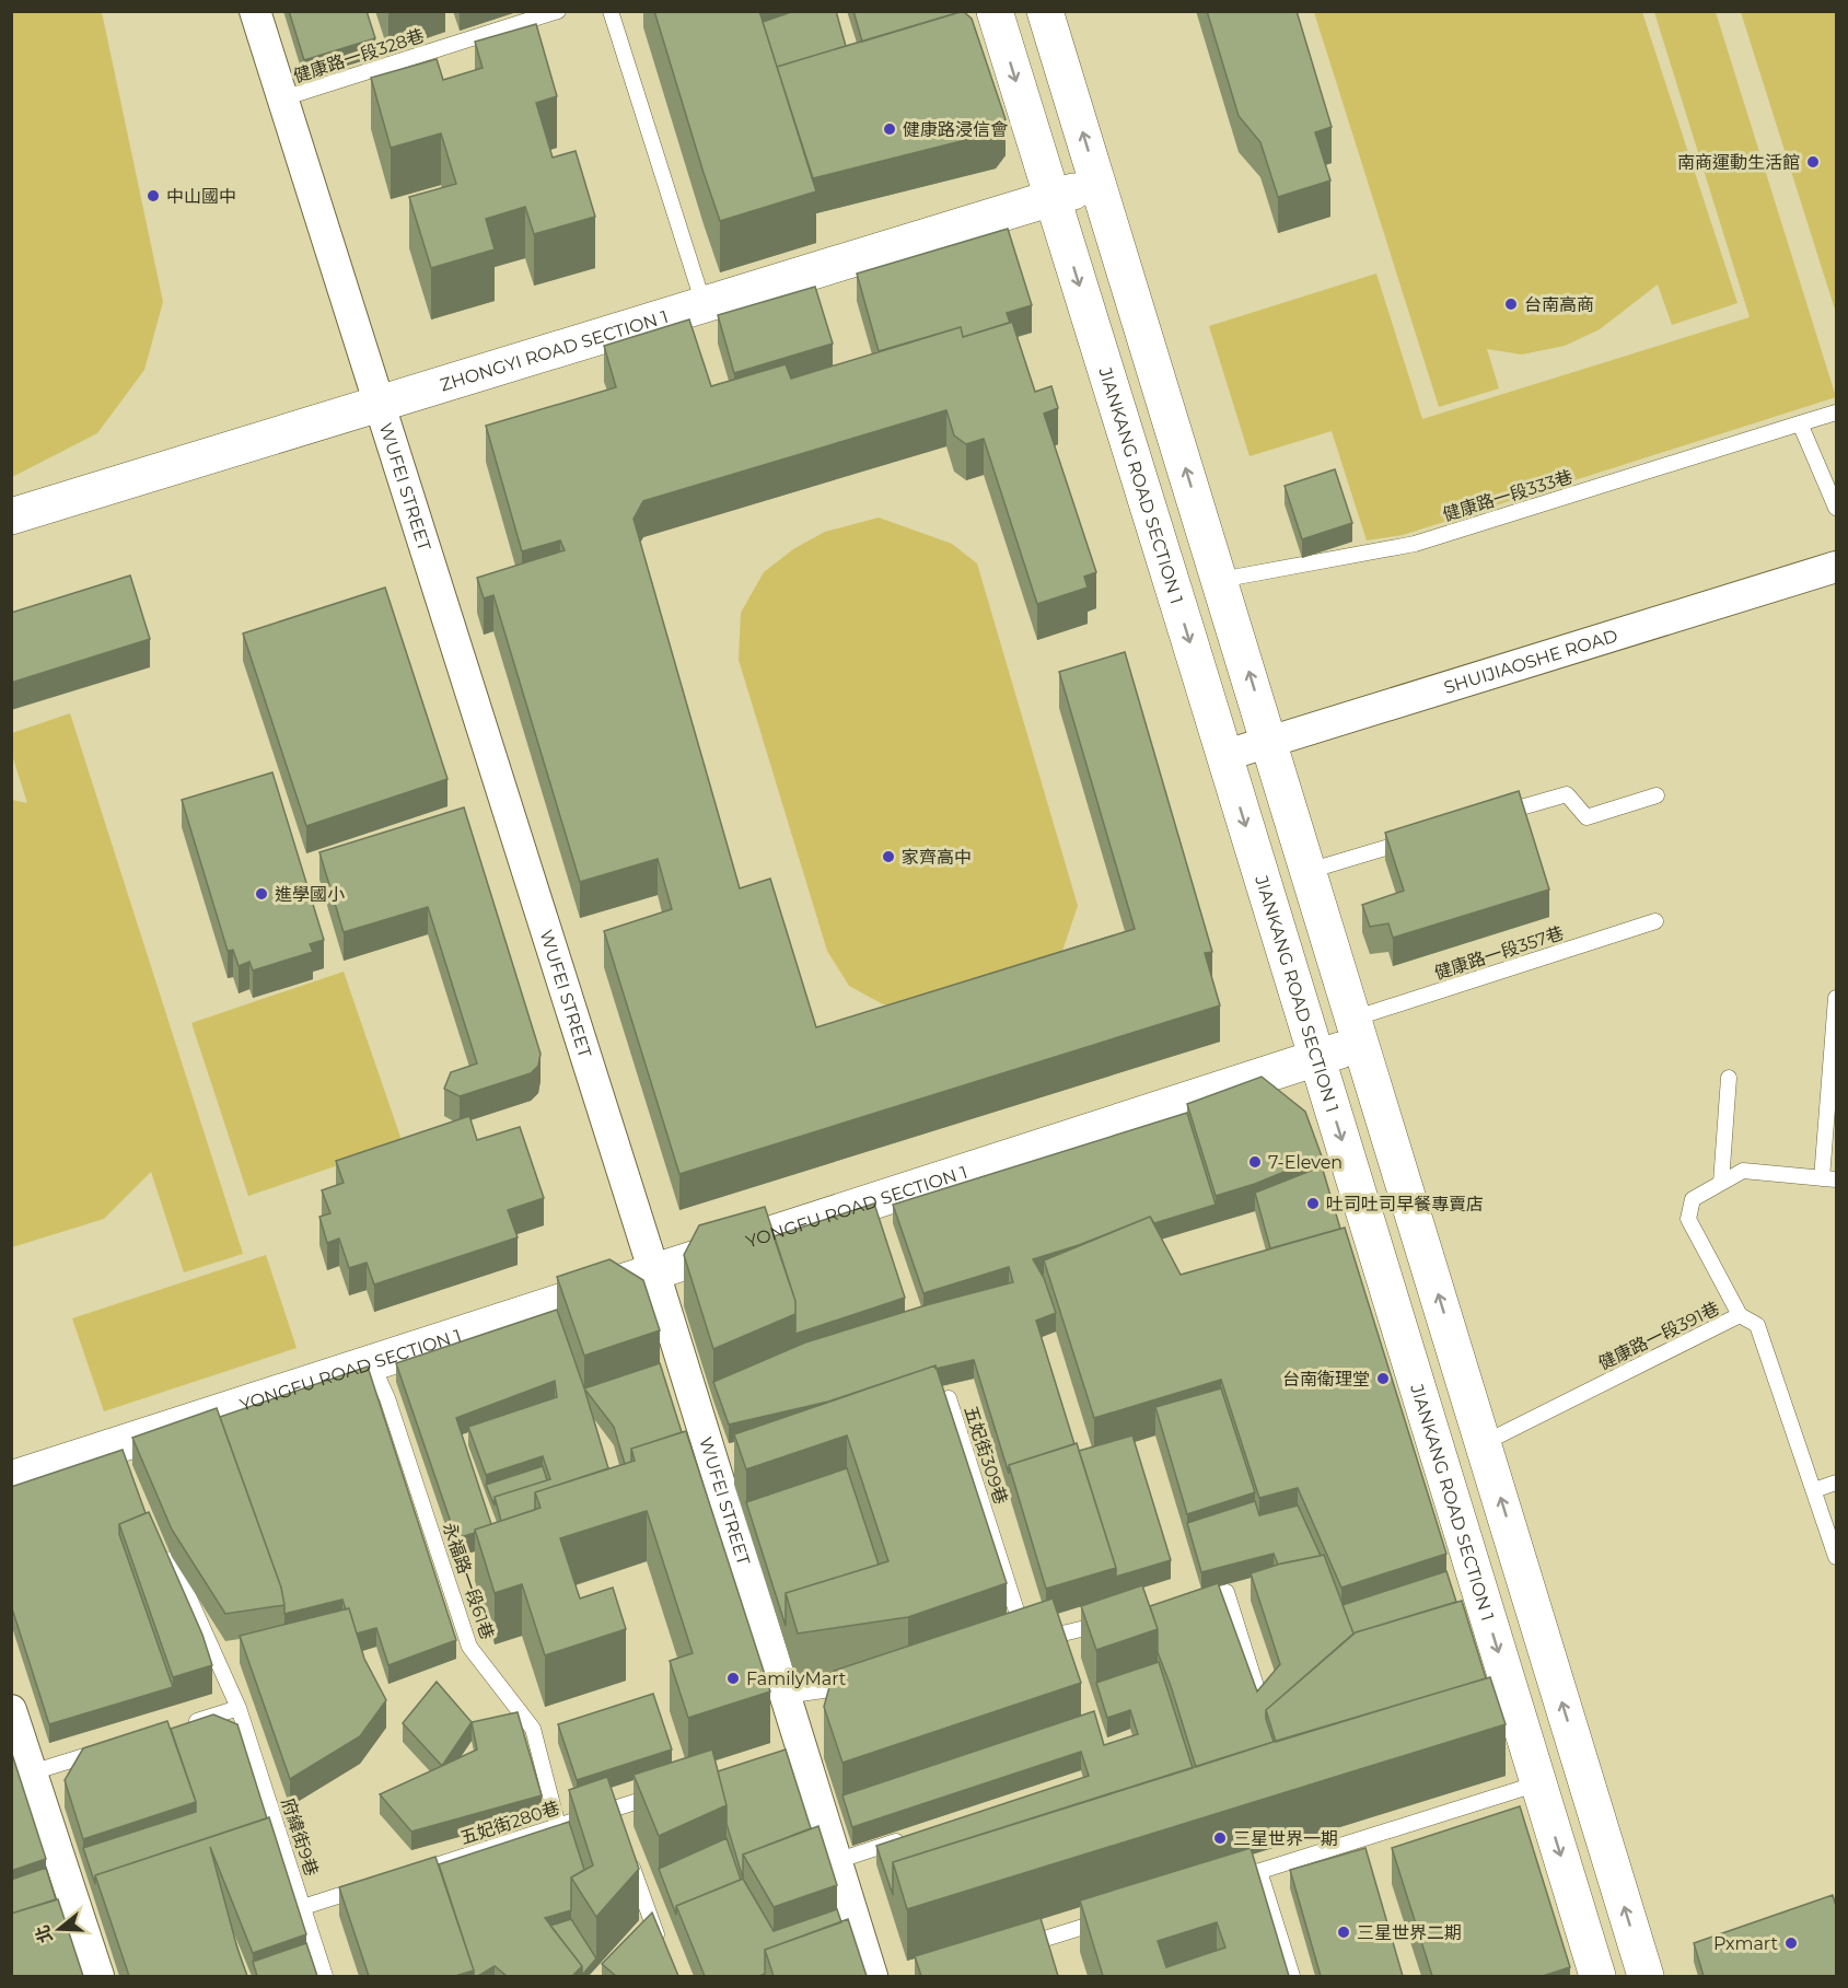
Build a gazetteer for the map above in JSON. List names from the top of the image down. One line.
{"streets":{"street":["ZHONGYI ROAD SECTION 1","JIANKANG ROAD SECTION 1","WUFEI STREET","SHUIJIAOSHE ROAD","YONGFU ROAD SECTION 1"],"lane":["健康路一段328巷","健康路一段333巷","健康路一段357巷","健康路一段391巷","五妃街309巷","永福路一段61巷","五妃街280巷","府緯街9巷"]},"crossings":[["健康路一段328巷","WUFEI STREET"],["ZHONGYI ROAD SECTION 1","JIANKANG ROAD SECTION 1"],["ZHONGYI ROAD SECTION 1","WUFEI STREET"],["JIANKANG ROAD SECTION 1","SHUIJIAOSHE ROAD"],["JIANKANG ROAD SECTION 1","YONGFU ROAD SECTION 1"],["WUFEI STREET","YONGFU ROAD SECTION 1"],["健康路一段357巷","YONGFU ROAD SECTION 1"],["永福路一段61巷","五妃街280巷"]],"places":["健康路浸信會","南商運動生活館","中山國中","台南高商","家齊高中","進學國小","7-Eleven","吐司吐司早餐專賣店","台南衛理堂","FamilyMart","三星世界一期","三星世界二期","Pxmart"],"north":"left"}
